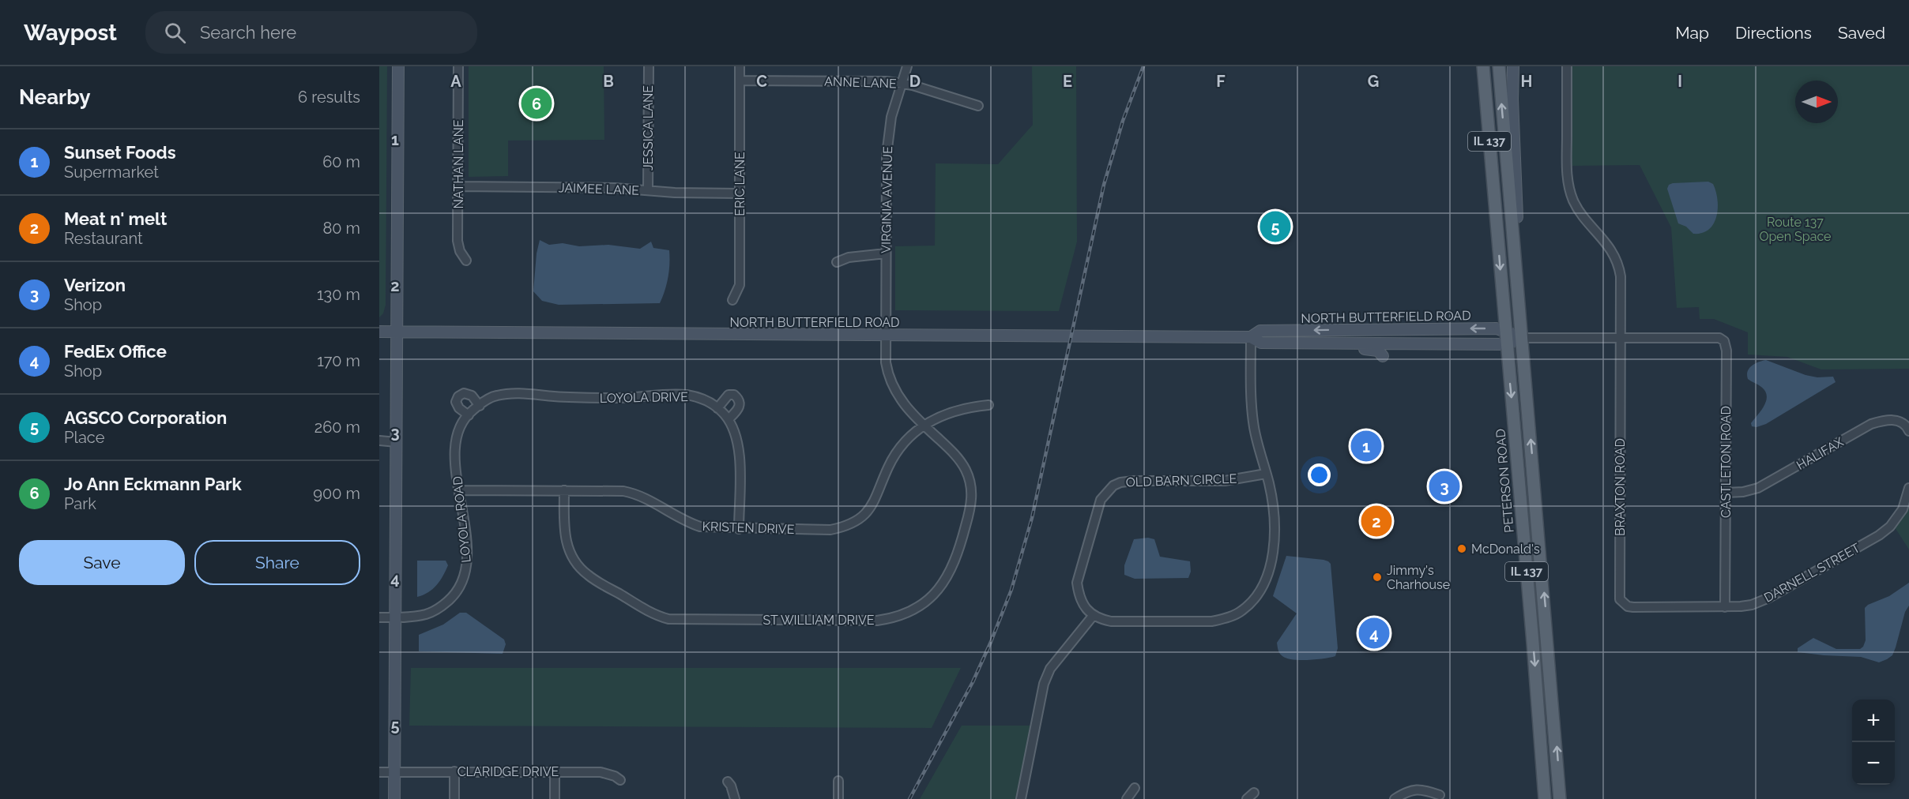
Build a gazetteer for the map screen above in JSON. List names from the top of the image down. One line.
{"streets":{"main road":["IL 137","NORTH BUTTERFIELD ROAD","PETERSON ROAD"],"street":["ANNE LANE","JESSICA LANE","NATHAN LANE","ERIC LANE","JAIMEE LANE","VIRGINIA AVENUE","LOYOLA DRIVE","HALIFAX","CASTLETON ROAD","OLD BARN CIRCLE","BRAXTON ROAD","LOYOLA ROAD","KRISTEN DRIVE","DARNELL STREET","ST WILLIAM DRIVE","CLARIDGE DRIVE"]},"crossings":[["ANNE LANE","ERIC LANE"],["ANNE LANE","VIRGINIA AVENUE"],["JESSICA LANE","JAIMEE LANE"],["IL 137","NORTH BUTTERFIELD ROAD"],["NATHAN LANE","JAIMEE LANE"],["ERIC LANE","JAIMEE LANE"],["VIRGINIA AVENUE","NORTH BUTTERFIELD ROAD"],["VIRGINIA AVENUE","ST WILLIAM DRIVE"],["NORTH BUTTERFIELD ROAD","CASTLETON ROAD"],["NORTH BUTTERFIELD ROAD","PETERSON ROAD"],["NORTH BUTTERFIELD ROAD","BRAXTON ROAD"],["NORTH BUTTERFIELD ROAD","ST WILLIAM DRIVE"],["LOYOLA DRIVE","LOYOLA ROAD"],["LOYOLA DRIVE","KRISTEN DRIVE"],["HALIFAX","CASTLETON ROAD"],["CASTLETON ROAD","DARNELL STREET"],["BRAXTON ROAD","DARNELL STREET"],["LOYOLA ROAD","KRISTEN DRIVE"],["KRISTEN DRIVE","ST WILLIAM DRIVE"]],"parks":["Route 137 Open Space"],"places":["McDonald's","Jimmy's Charhouse"],"north":"right","page":{"header":"Waypost","search":"Search here","nav":["Map","Directions","Saved"],"heading":["Nearby","6 results"],"pins":["6","5","1","3","2","4"],"list":[{"mark":"1","name":"Sunset Foods","note":"Supermarket","value":"60 m"},{"mark":"2","name":"Meat n' melt","note":"Restaurant","value":"80 m"},{"mark":"3","name":"Verizon","note":"Shop","value":"130 m"},{"mark":"4","name":"FedEx Office","note":"Shop","value":"170 m"},{"mark":"5","name":"AGSCO Corporation","note":"Place","value":"260 m"},{"mark":"6","name":"Jo Ann Eckmann Park","note":"Park","value":"900 m"}],"buttons":["Save","Share"],"map_buttons":["+","−"]},"grid":{"columns":["A","B","C","D","E","F","G","H","I"],"rows":["1","2","3","4","5"]}}
